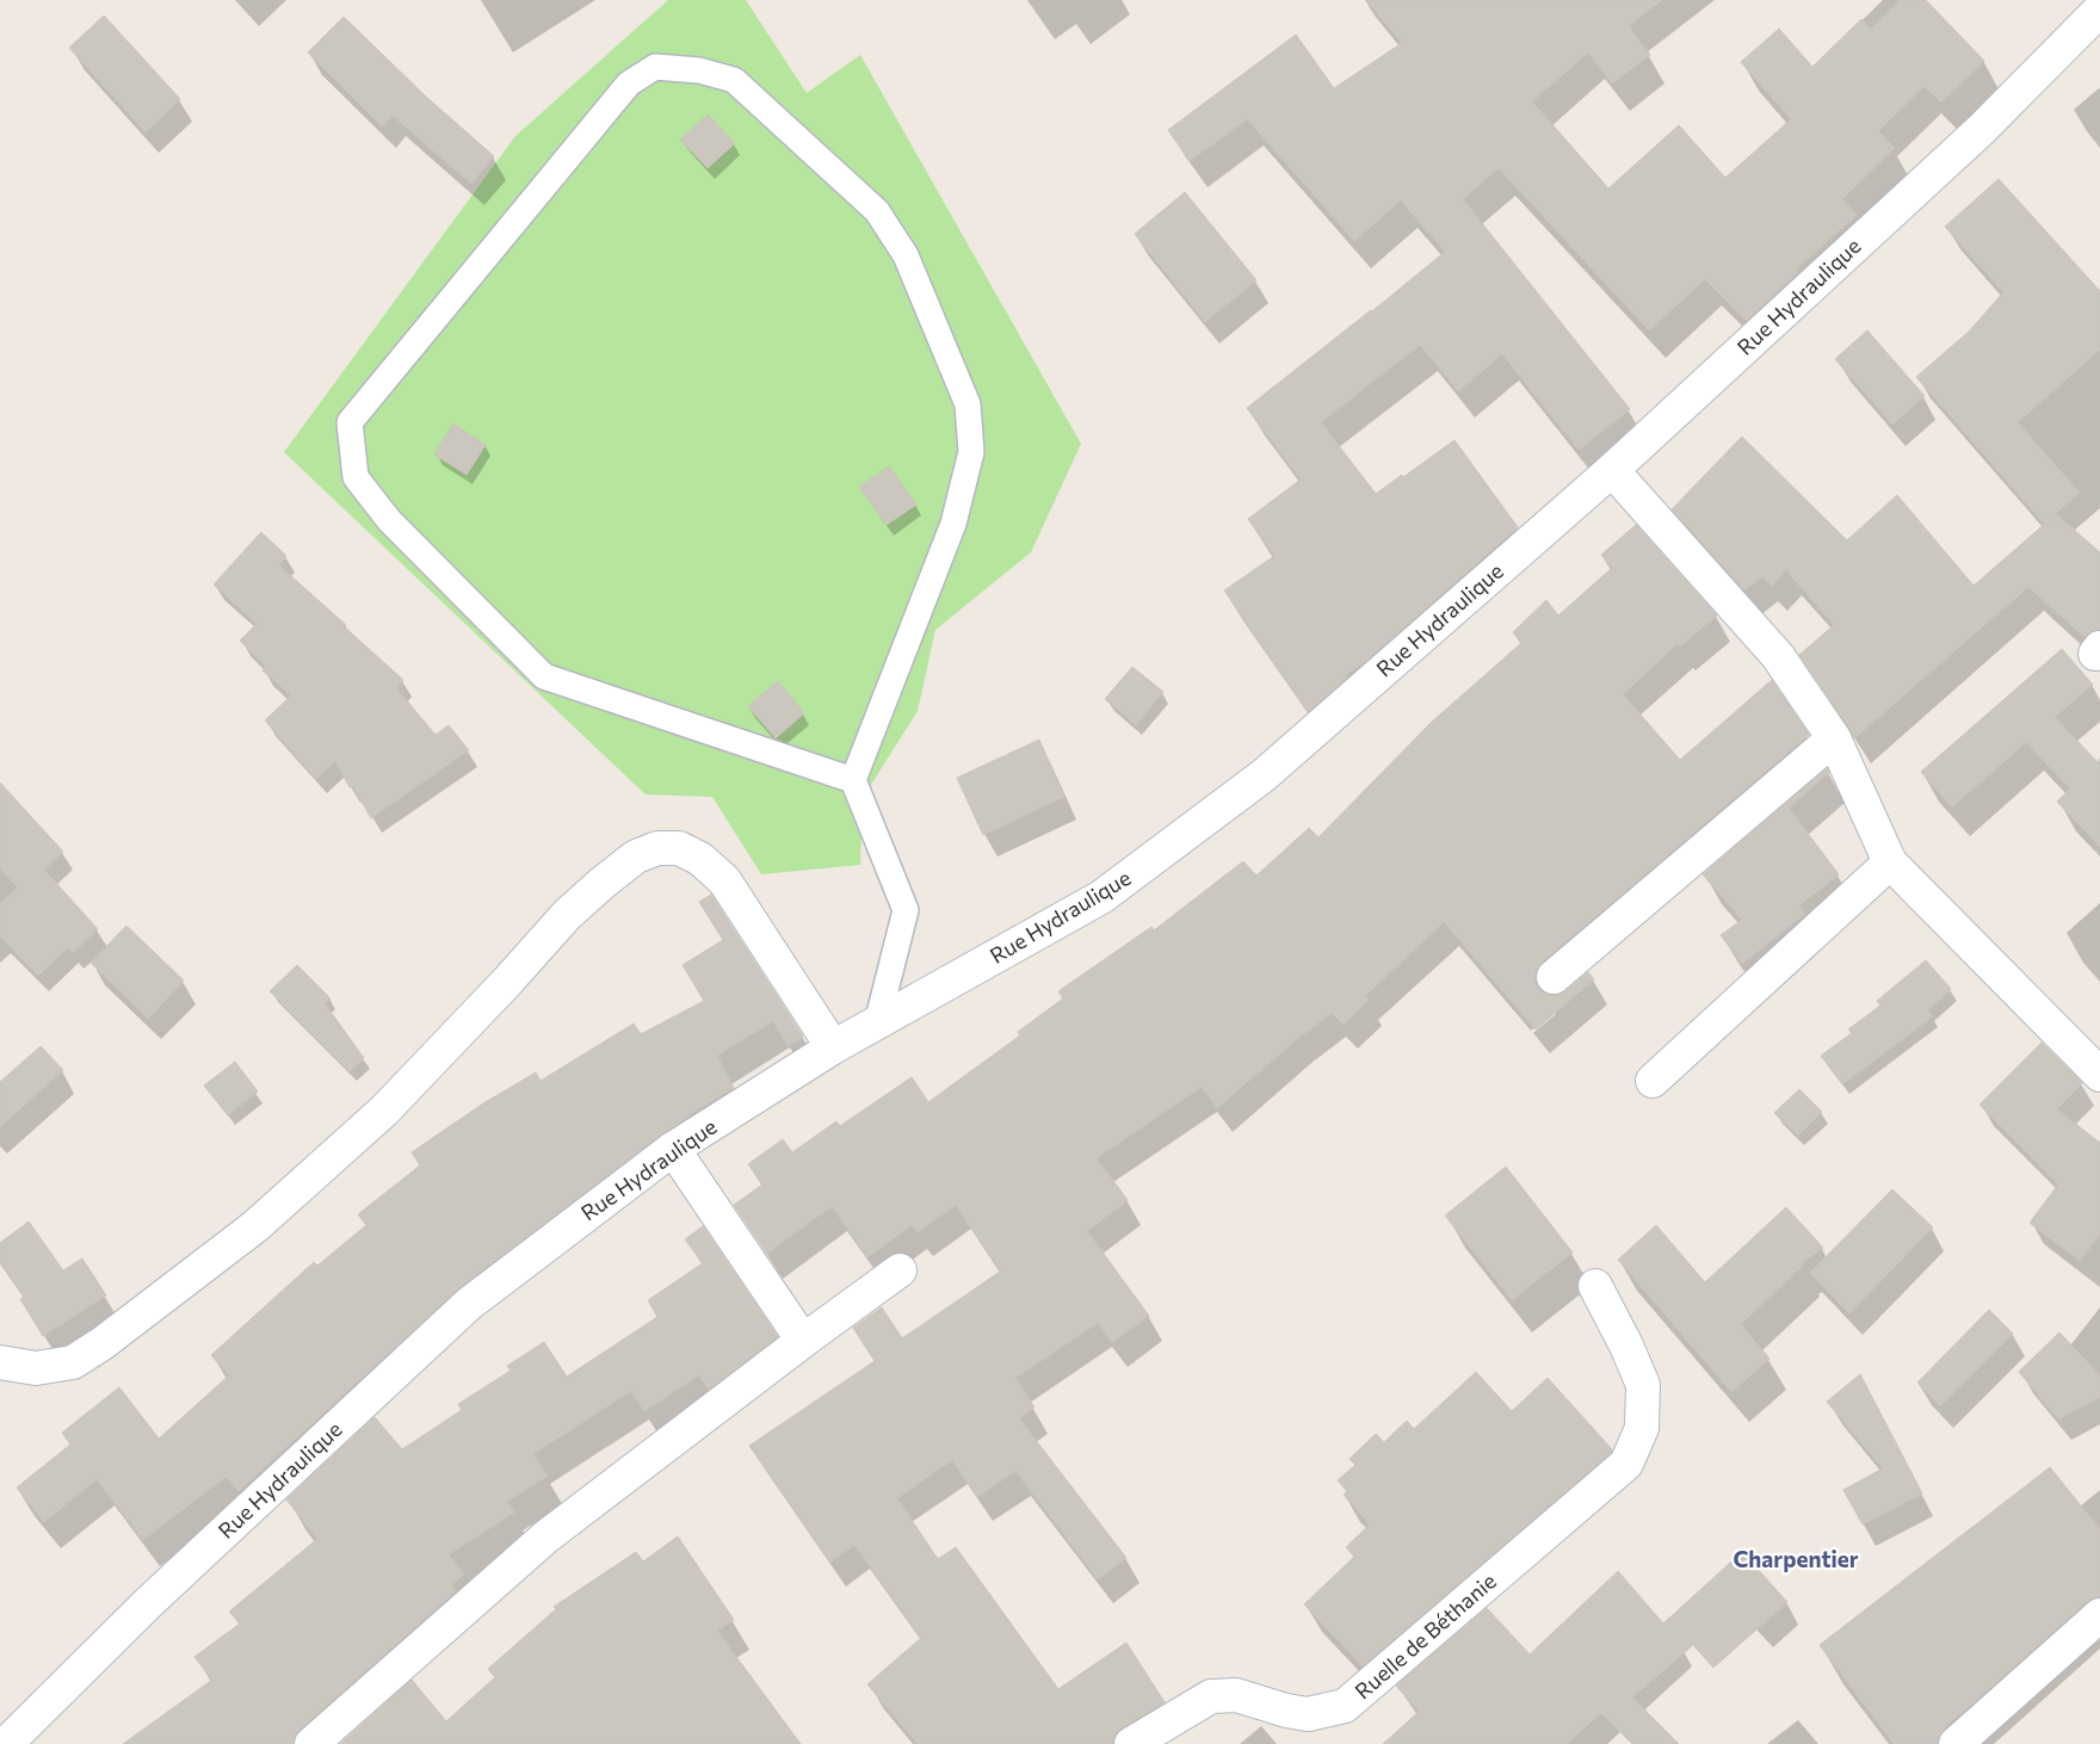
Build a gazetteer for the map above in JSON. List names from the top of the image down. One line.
{"streets":{"street":["Rue Hydraulique","Ruelle de Béthanie"]},"districts":["Charpentier"]}
